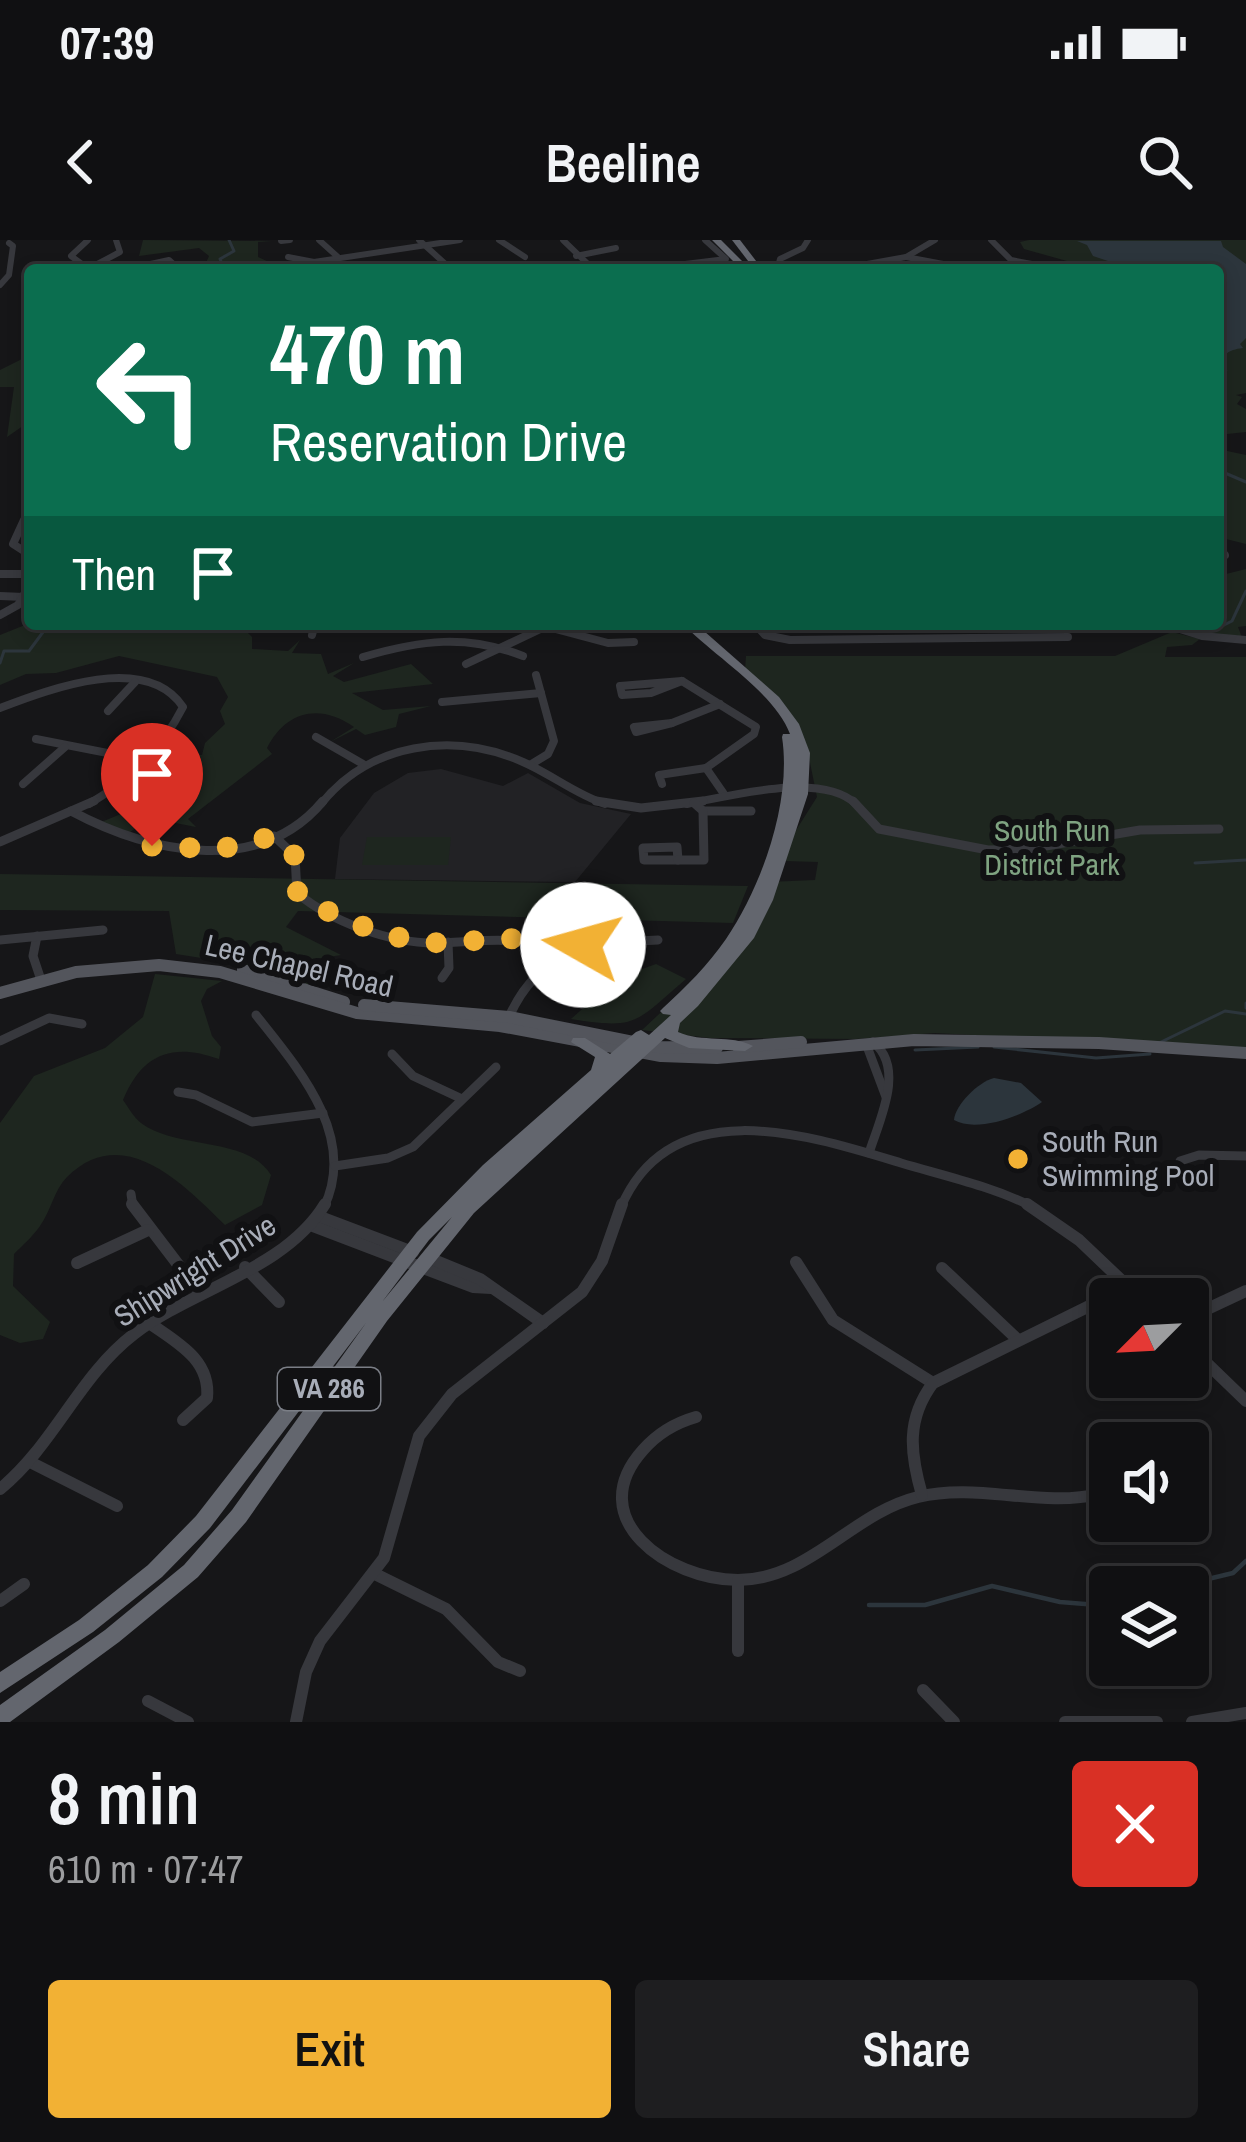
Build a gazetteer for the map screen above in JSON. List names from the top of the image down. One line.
{"streets":{"highway":["VA 286"],"main road":["Lee Chapel Road"],"street":["Shipwright Drive"]},"crossings":[["Lee Chapel Road","VA 286"]],"parks":["South Run District Park"],"places":["South Run Swimming Pool"],"north":"bottom left","page":{"status":"07:39","header":"Beeline","turn":["470 m","Reservation Drive"],"then":"Then","heading":["8 min","610 m · 07:47"],"buttons":["Exit","Share"]}}
